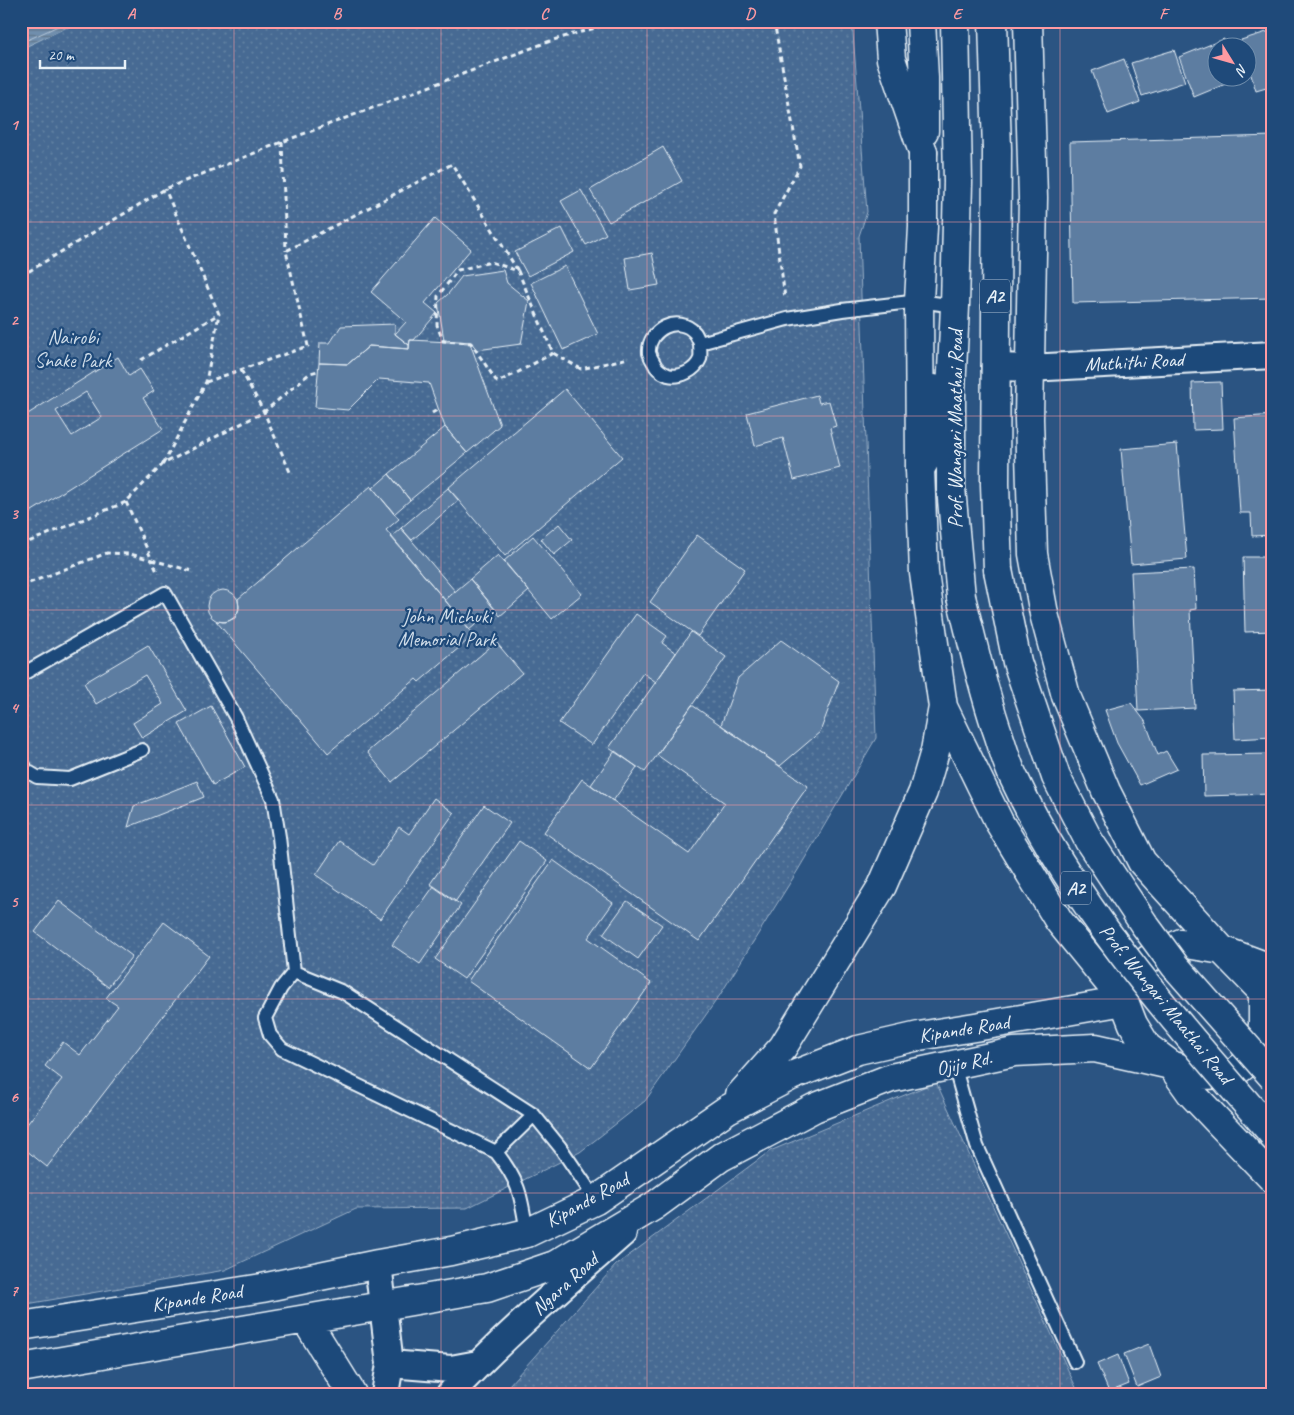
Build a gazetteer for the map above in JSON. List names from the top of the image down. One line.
{"streets":{"main road":["A2","Prof. Wangari Maathai Road","Kipande Road","Ojijo Rd."],"street":["Muthithi Road","Ngara Road"]},"crossings":[["Muthithi Road","Prof. Wangari Maathai Road"],["Prof. Wangari Maathai Road","Kipande Road"],["Prof. Wangari Maathai Road","Ojijo Rd."],["Kipande Road","Ojijo Rd."],["Kipande Road","Ngara Road"],["Ojijo Rd.","Ngara Road"]],"parks":["Nairobi Snake Park","John Michuki Memorial Park"],"scale_bar":"20 m","north":"bottom right","grid":{"columns":["A","B","C","D","E","F"],"rows":["1","2","3","4","5","6","7"]}}
